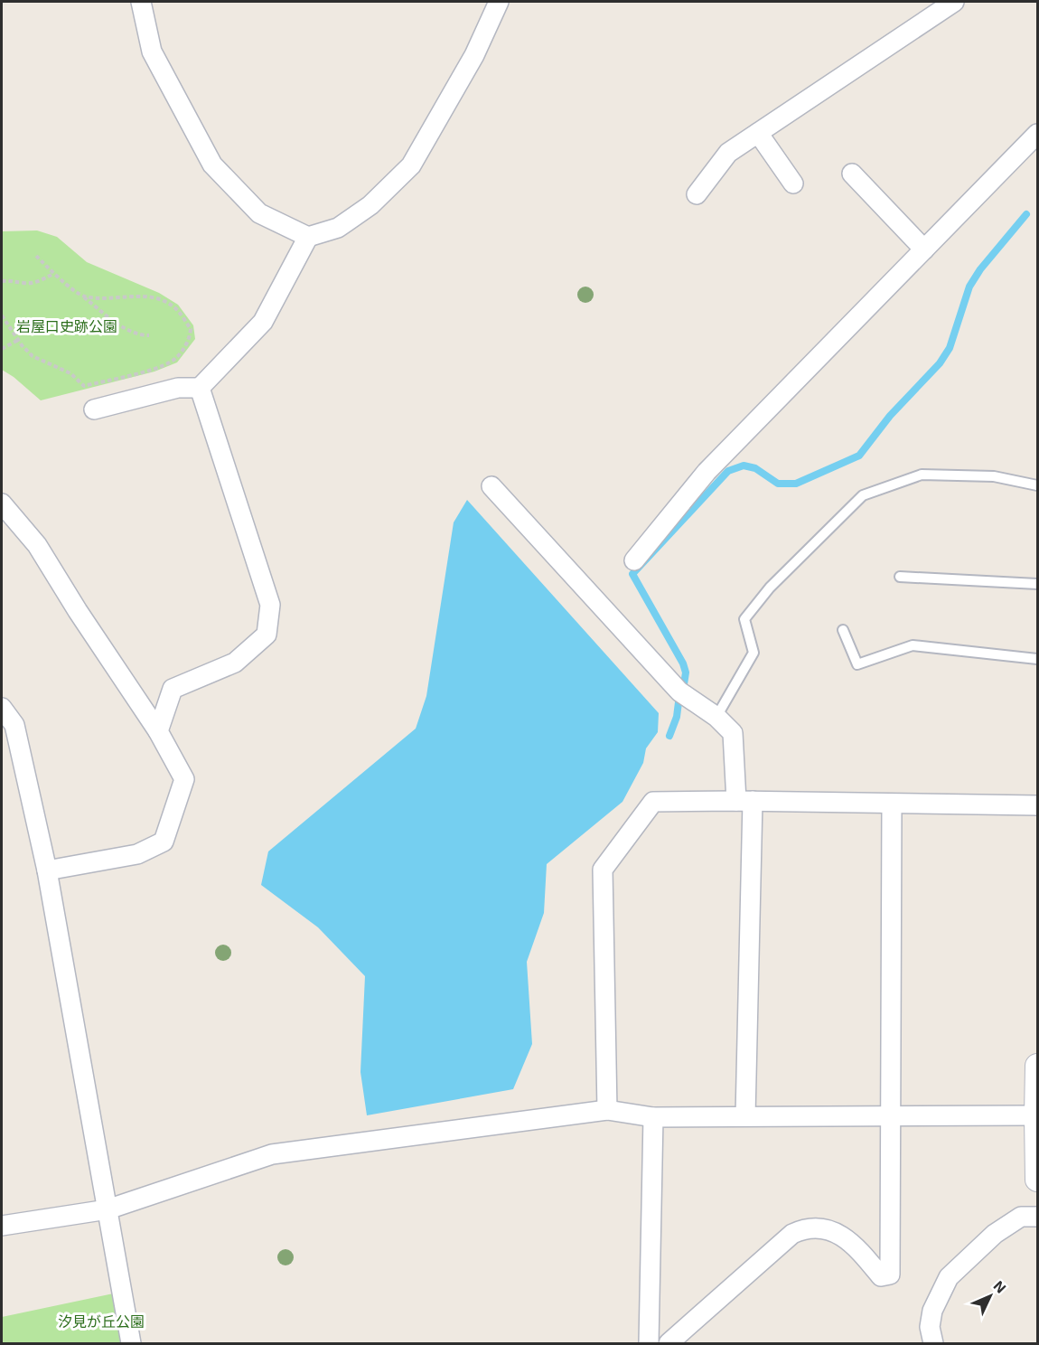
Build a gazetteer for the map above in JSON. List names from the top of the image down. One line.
{"parks":["岩屋口史跡公園","汐見が丘公園"],"north":"top right"}
